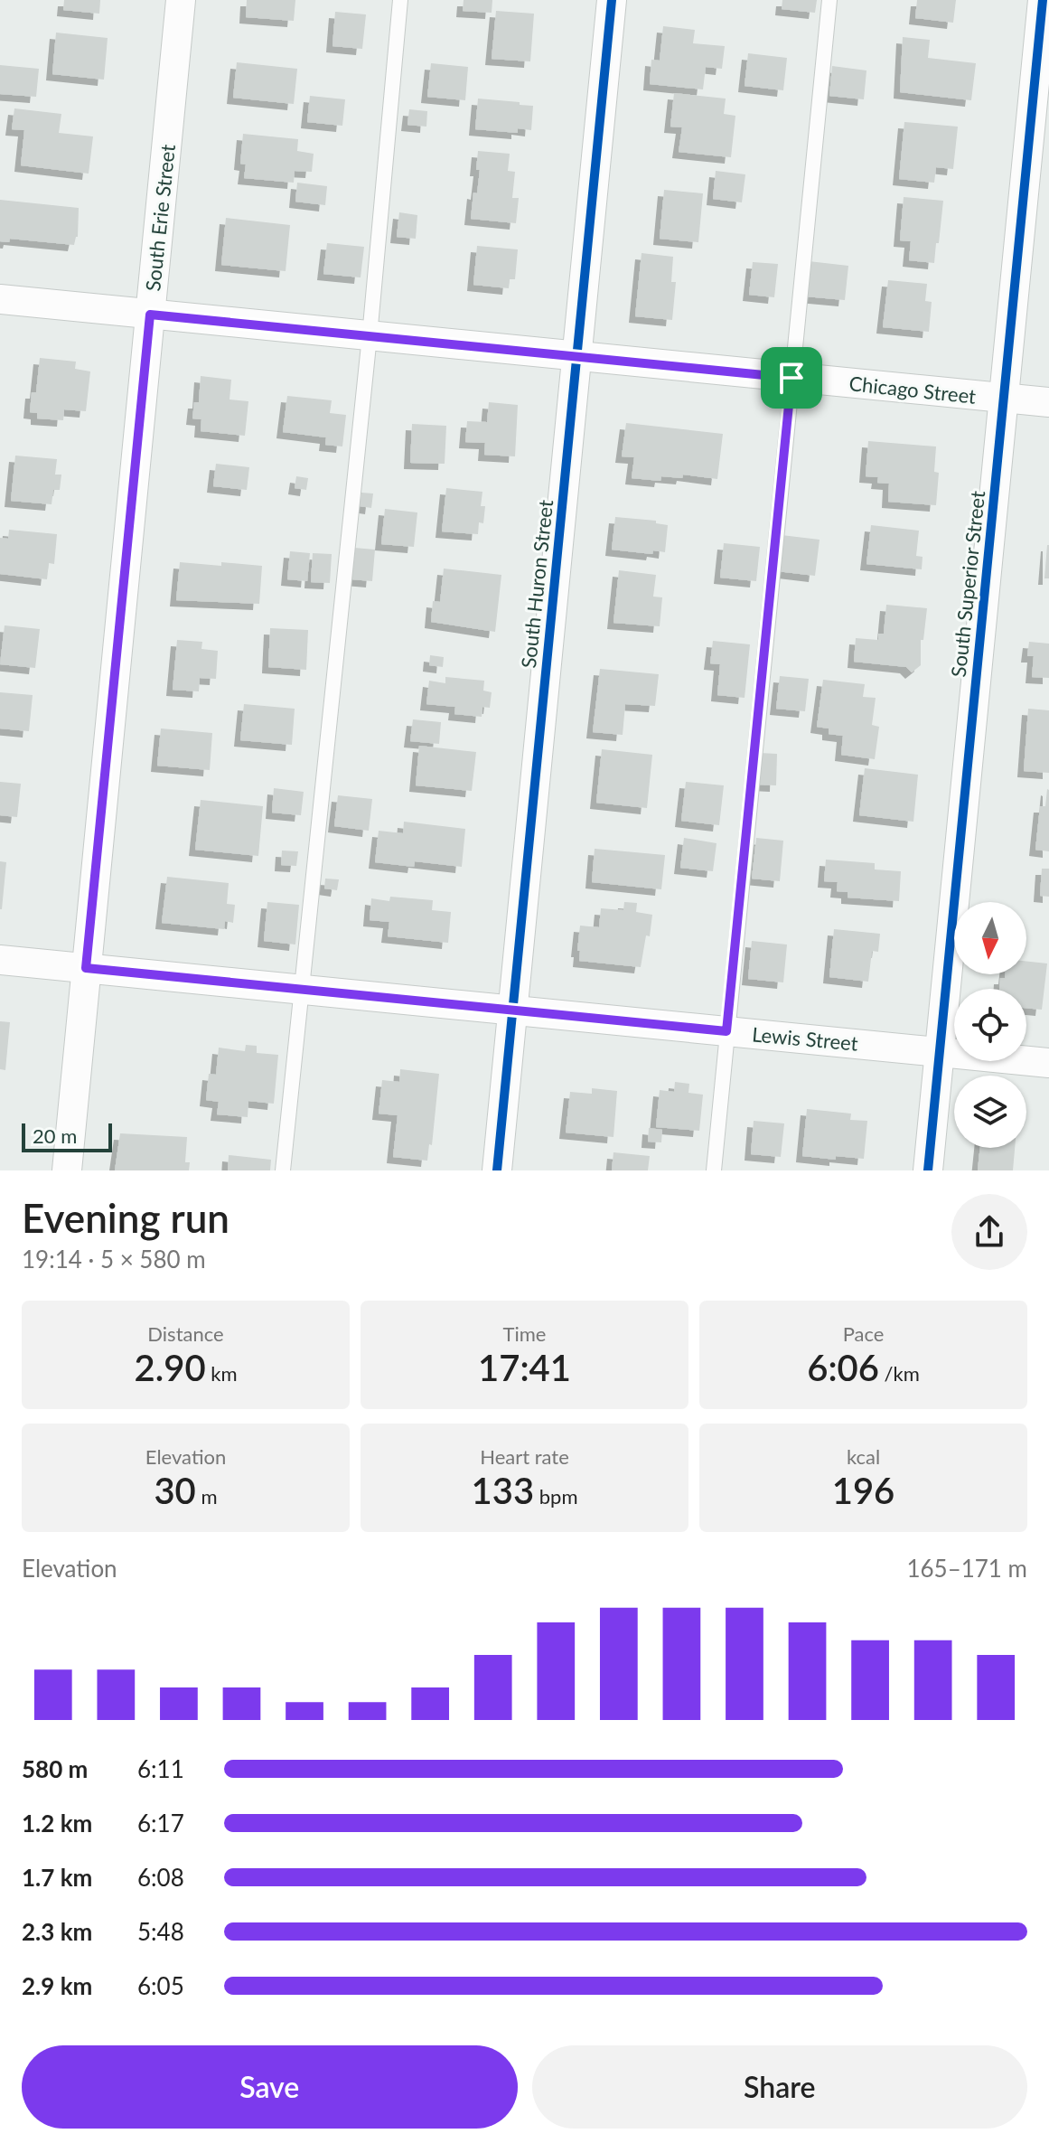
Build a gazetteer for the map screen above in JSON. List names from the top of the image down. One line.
{"streets":{"street":["South Erie Street","Chicago Street","South Huron Street","South Superior Street","Lewis Street"]},"crossings":[["South Erie Street","Chicago Street"],["South Erie Street","Lewis Street"],["Chicago Street","South Huron Street"],["Chicago Street","South Superior Street"],["South Huron Street","Lewis Street"],["South Superior Street","Lewis Street"]],"scale_bar":"20 m","north":"bottom","page":{"scale":"20 m","heading":["Evening run","19:14 · 5 × 580 m"],"stats":[["Distance","2.90 km"],["Time","17:41"],["Pace","6:06 /km"],["Elevation","30 m"],["Heart rate","133 bpm"],["kcal","196"]],"chart":["Elevation","165–171 m"],"list":[{"name":"580 m","note":"6:11"},{"name":"1.2 km","note":"6:17"},{"name":"1.7 km","note":"6:08"},{"name":"2.3 km","note":"5:48"},{"name":"2.9 km","note":"6:05"}],"buttons":["Save","Share"]}}
